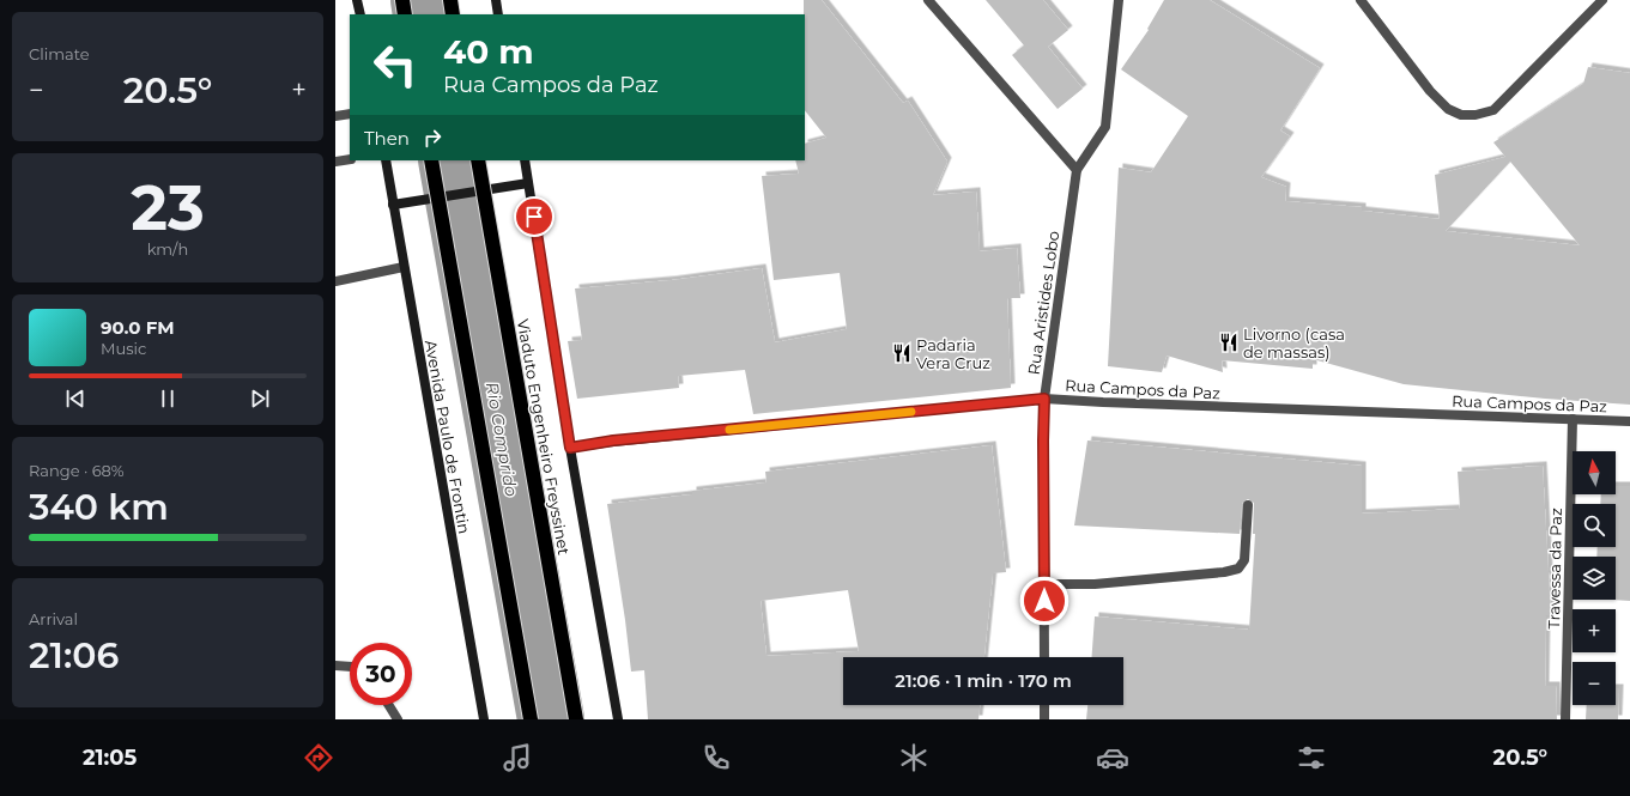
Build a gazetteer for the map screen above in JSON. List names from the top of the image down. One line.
{"streets":{"highway":["Viaduto Engenheiro Freyssinet"],"main road":["Avenida Paulo de Frontin"],"street":["Rua Aristides Lobo","Rua Campos da Paz","Travessa da Paz"]},"crossings":[["Rua Aristides Lobo","Rua Campos da Paz"],["Rua Campos da Paz","Travessa da Paz"]],"water":["Rio Comprido"],"places":{"restaurant":["Livorno (casa de massas)","Padaria Vera Cruz"]},"north":"top","page":{"tile":["Climate",["23","km/h"],["Range · 68%","340 km"],["Arrival","21:06"]],"turn":["40 m","Rua Campos da Paz"],"heat":["−","20.5°","+"],"then":"Then","song":["90.0 FM","Music"],"map_buttons":["+","−"],"limit":"30","trip":"21:06 · 1 min · 170 m","tabs":["21:05","20.5°"]}}
